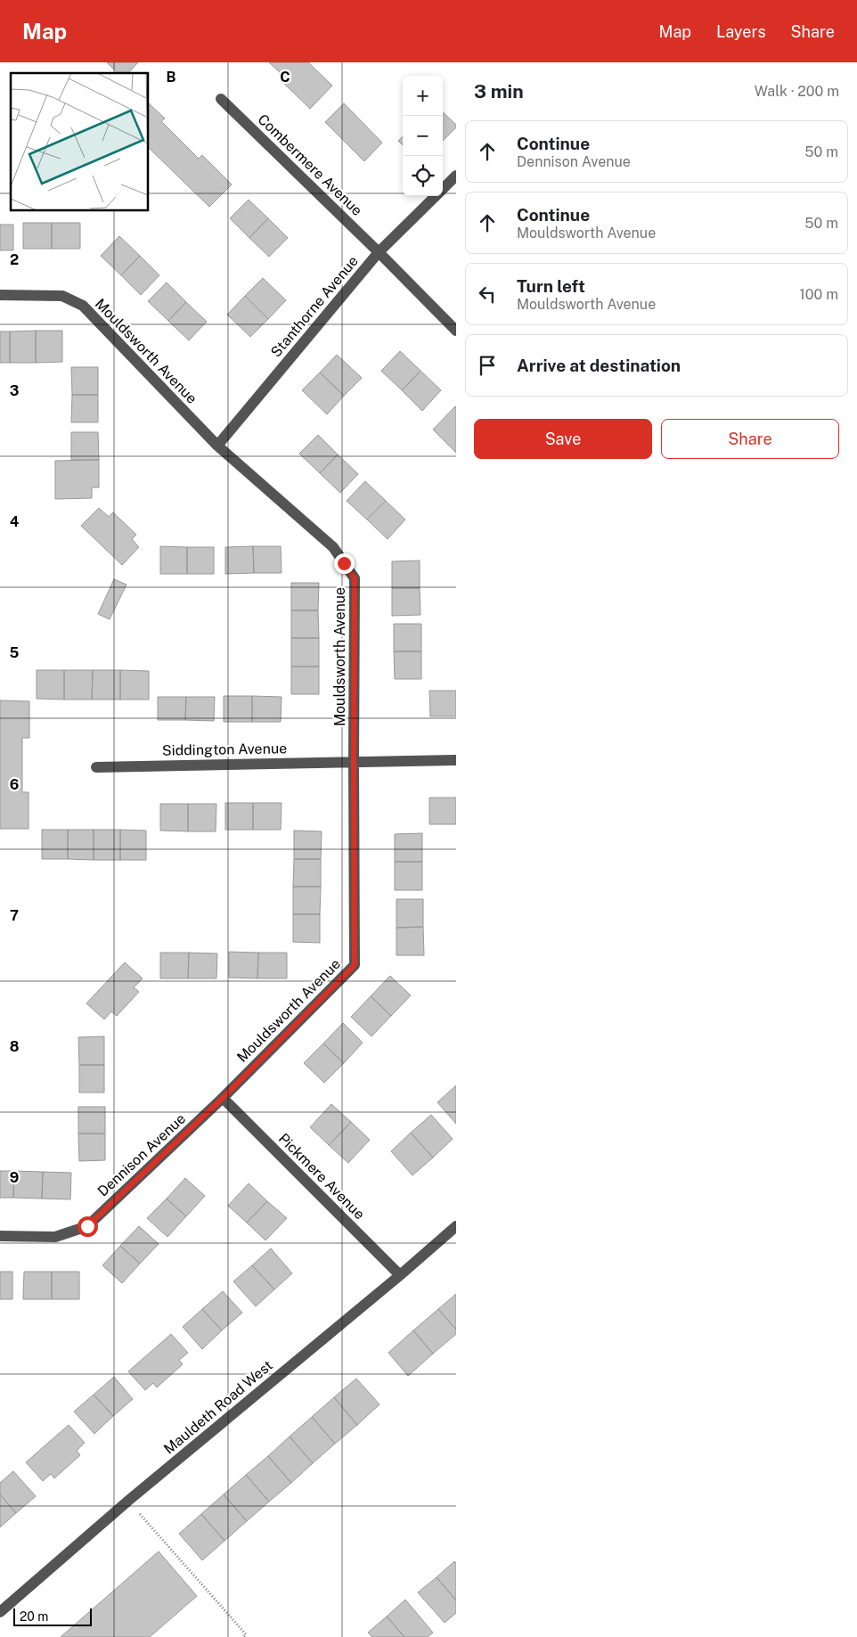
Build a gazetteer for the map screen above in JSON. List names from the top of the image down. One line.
{"streets":{"street":["Combermere Avenue","Stanthorne Avenue","Mouldsworth Avenue","Siddington Avenue","Dennison Avenue","Pickmere Avenue","Mauldeth Road West"]},"crossings":[["Combermere Avenue","Stanthorne Avenue"],["Stanthorne Avenue","Mouldsworth Avenue"],["Mouldsworth Avenue","Siddington Avenue"],["Mouldsworth Avenue","Dennison Avenue"],["Mouldsworth Avenue","Pickmere Avenue"],["Dennison Avenue","Pickmere Avenue"],["Pickmere Avenue","Mauldeth Road West"]],"scale_bar":"20 m","page":{"header":"Map","nav":["Map","Layers","Share"],"heading":["3 min","Walk · 200 m"],"map_buttons":["+","−"],"list":[["Continue","Dennison Avenue","50 m"],["Continue","Mouldsworth Avenue","50 m"],["Turn left","Mouldsworth Avenue","100 m"],"Arrive at destination"],"buttons":["Save","Share"],"scale":"20 m"},"grid":{"columns":["B","C"],"rows":["2","3","4","5","6","7","8","9"]}}
